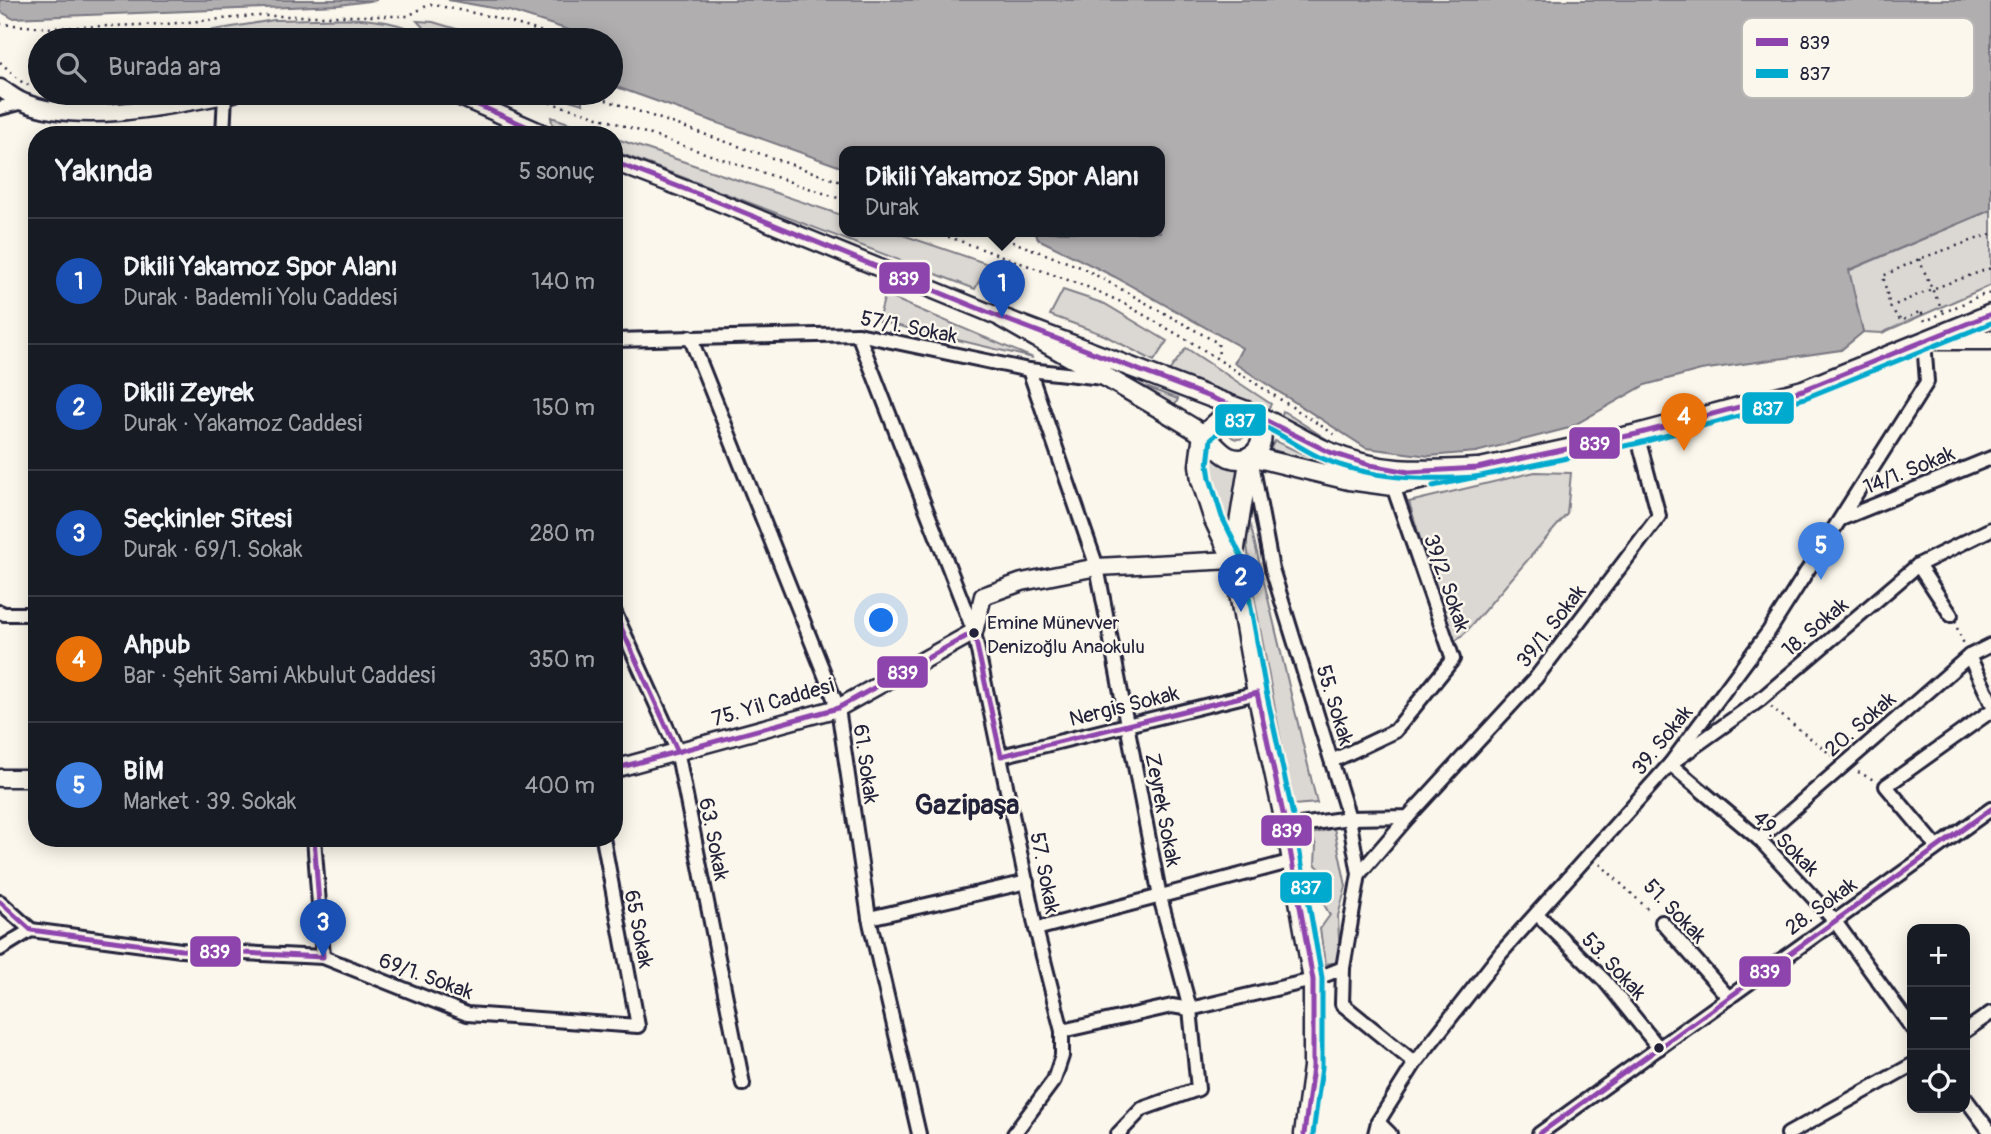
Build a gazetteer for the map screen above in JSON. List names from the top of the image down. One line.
{"streets":{"street":["57/1. Sokak","14/1. Sokak","39/2. Sokak","39/1. Sokak","18. Sokak","75. Yil Caddesi","55. Sokak","Nergis Sokak","20. Sokak","39. Sokak","61. Sokak","Zeyrek Sokak","63. Sokak","49. Sokak","57. Sokak","28. Sokak","51. Sokak","65 Sokak","53. Sokak","69/1. Sokak"]},"crossings":[["57/1. Sokak","61. Sokak"],["57/1. Sokak","Zeyrek Sokak"],["57/1. Sokak","57. Sokak"],["14/1. Sokak","39. Sokak"],["39/2. Sokak","55. Sokak"],["39/1. Sokak","55. Sokak"],["18. Sokak","39. Sokak"],["18. Sokak","49. Sokak"],["75. Yil Caddesi","61. Sokak"],["75. Yil Caddesi","63. Sokak"],["75. Yil Caddesi","57. Sokak"],["55. Sokak","39. Sokak"],["Nergis Sokak","Zeyrek Sokak"],["Nergis Sokak","57. Sokak"],["20. Sokak","49. Sokak"],["39. Sokak","49. Sokak"],["39. Sokak","51. Sokak"],["39. Sokak","53. Sokak"],["49. Sokak","28. Sokak"],["28. Sokak","51. Sokak"],["28. Sokak","53. Sokak"],["65 Sokak","69/1. Sokak"]],"districts":["Gazipaşa"],"places":["Emine Münevver Denizoğlu Anaokulu"],"lines":["transit line 839","transit line 837"],"legend":["839","837"],"page":{"search":"Burada ara","heading":["Yakında","5 sonuç"],"popup":["Dikili Yakamoz Spor Alanı","Durak"],"list":[{"mark":"1","name":"Dikili Yakamoz Spor Alanı","note":"Durak · Bademli Yolu Caddesi","value":"140 m"},{"mark":"2","name":"Dikili Zeyrek","note":"Durak · Yakamoz Caddesi","value":"150 m"},{"mark":"3","name":"Seçkinler Sitesi","note":"Durak · 69/1. Sokak","value":"280 m"},{"mark":"4","name":"Ahpub","note":"Bar · Şehit Sami Akbulut Caddesi","value":"350 m"},{"mark":"5","name":"BİM","note":"Market · 39. Sokak","value":"400 m"}],"pins":["1","4","5","2","3"],"map_buttons":["+","−"]}}
